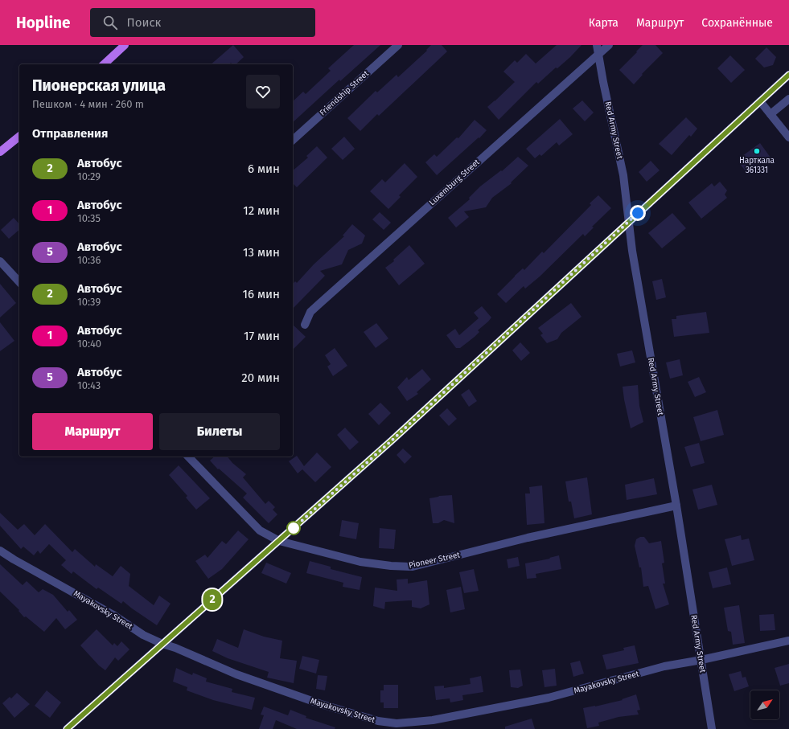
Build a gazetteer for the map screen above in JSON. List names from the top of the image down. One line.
{"streets":{"street":["Friendship Street","Red Army Street","Luxemburg Street","Pioneer Street","Mayakovsky Street"]},"crossings":[["Red Army Street","Luxemburg Street"],["Red Army Street","Pioneer Street"],["Red Army Street","Mayakovsky Street"]],"places":["Нарткала 361331"],"lines":["bus line 2"],"north":"top right","page":{"header":"Hopline","search":"Поиск","nav":["Карта","Маршрут","Сохранённые"],"on_map":"2","heading":[["Пионерская улица","Пешком · 4 мин · 260 m"],"Отправления"],"list":[{"mark":"2","name":"Автобус","note":"10:29","value":"6 мин"},{"mark":"1","name":"Автобус","note":"10:35","value":"12 мин"},{"mark":"5","name":"Автобус","note":"10:36","value":"13 мин"},{"mark":"2","name":"Автобус","note":"10:39","value":"16 мин"},{"mark":"1","name":"Автобус","note":"10:40","value":"17 мин"},{"mark":"5","name":"Автобус","note":"10:43","value":"20 мин"}],"buttons":["Маршрут","Билеты"]}}
